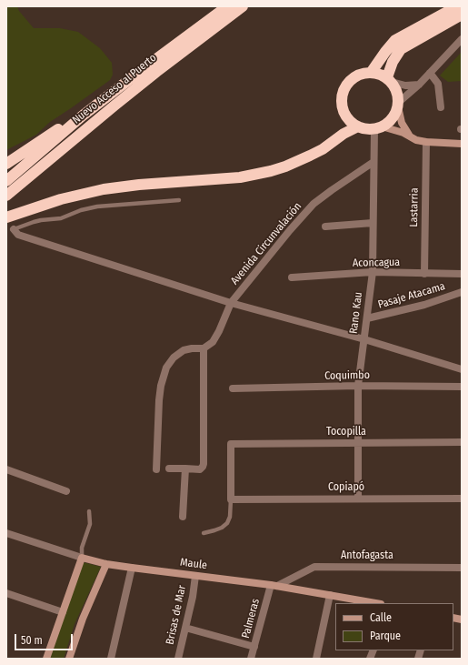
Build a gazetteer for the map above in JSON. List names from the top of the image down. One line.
{"streets":{"highway":["Nuevo Acceso al Puerto"],"street":["Lastarria","Avenida Circunvalación","Aconcagua","Pasaje Atacama","Rano Kau","Coquimbo","Tocopilla","Copiapó","Antofagasta","Maule","Brisas de Mar","Palmeras"]},"crossings":[["Lastarria","Aconcagua"],["Avenida Circunvalación","Rano Kau"],["Aconcagua","Rano Kau"],["Pasaje Atacama","Rano Kau"],["Rano Kau","Coquimbo"],["Rano Kau","Tocopilla"],["Rano Kau","Copiapó"],["Tocopilla","Copiapó"],["Antofagasta","Maule"],["Antofagasta","Palmeras"],["Maule","Brisas de Mar"],["Maule","Palmeras"]],"legend":["Calle","Parque"],"scale_bar":"50 m"}
